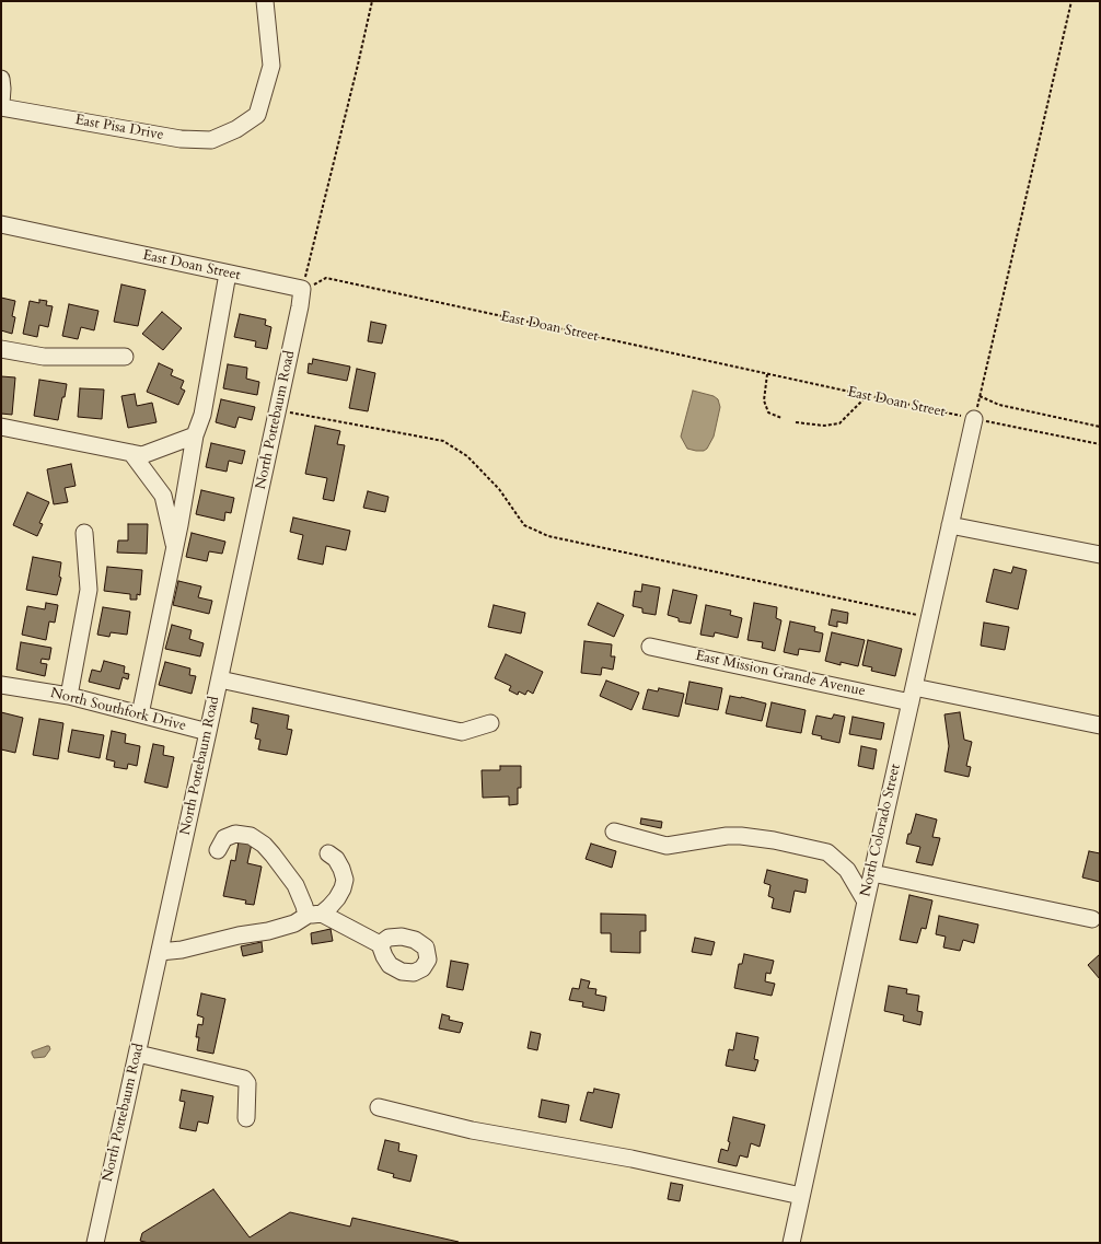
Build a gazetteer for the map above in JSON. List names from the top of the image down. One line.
{"streets":{"street":["East Pisa Drive","East Doan Street","North Pottebaum Road","East Mission Grande Avenue","North Southfork Drive","North Colorado Street"]},"crossings":[["East Doan Street","North Pottebaum Road"],["East Doan Street","North Colorado Street"],["North Pottebaum Road","North Southfork Drive"],["East Mission Grande Avenue","North Colorado Street"]]}
